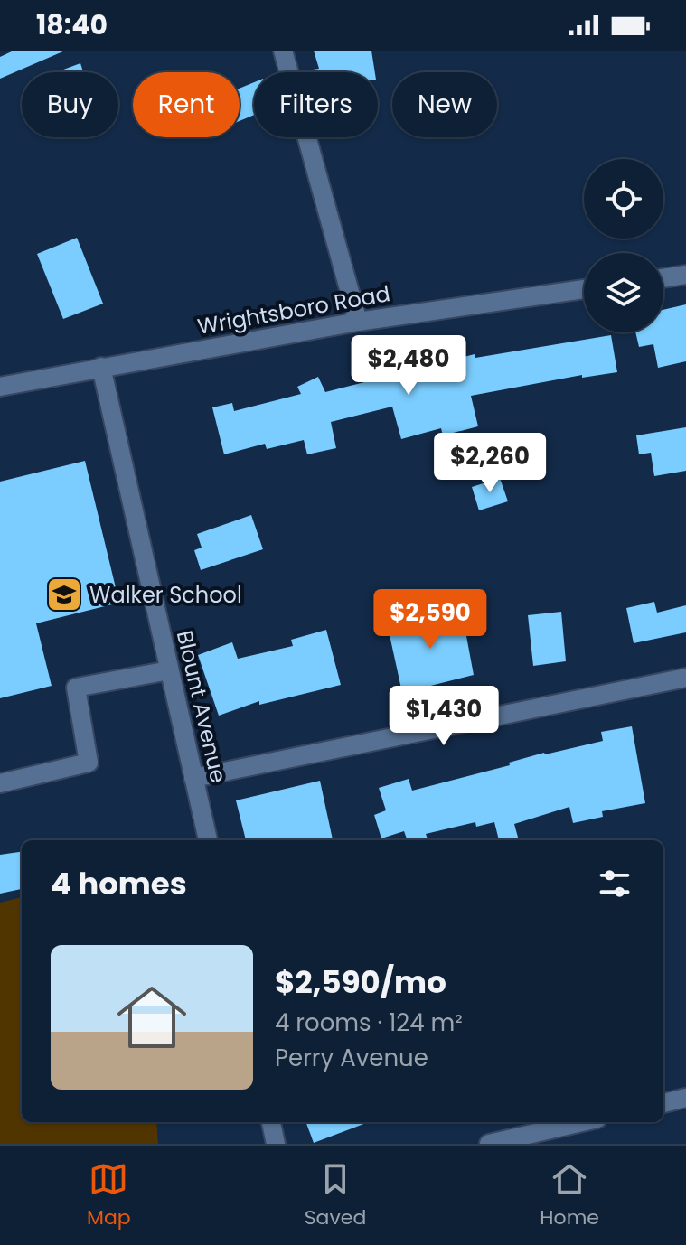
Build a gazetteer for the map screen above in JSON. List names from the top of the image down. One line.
{"streets":{"street":["Wrightsboro Road","Blount Avenue"]},"crossings":[["Wrightsboro Road","Blount Avenue"]],"places":{"school or university":["Walker School"]},"page":{"status":"18:40","chip":["Buy","Rent","Filters","New"],"price":["$2,480","$2,260","$2,590","$1,430"],"heading":"4 homes","list":[{"name":"$2,590/mo","note":"4 rooms · 124 m² · Perry Avenue"}],"tabs":["Map","Saved","Home"]}}
